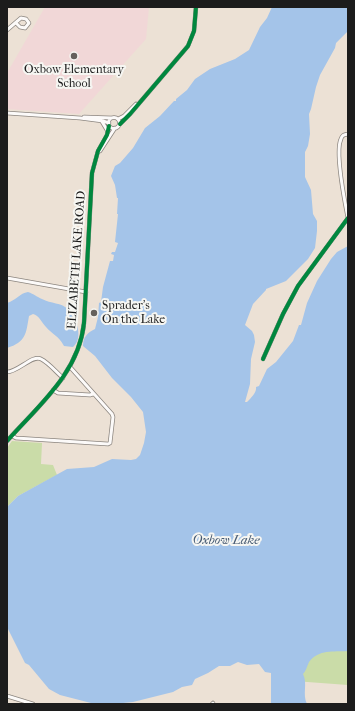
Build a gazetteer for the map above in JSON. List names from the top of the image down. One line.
{"streets":{"street":["ELIZABETH LAKE ROAD"]},"water":["Oxbow Lake"],"places":["Oxbow Elementary School","Sprader's On the Lake"]}
